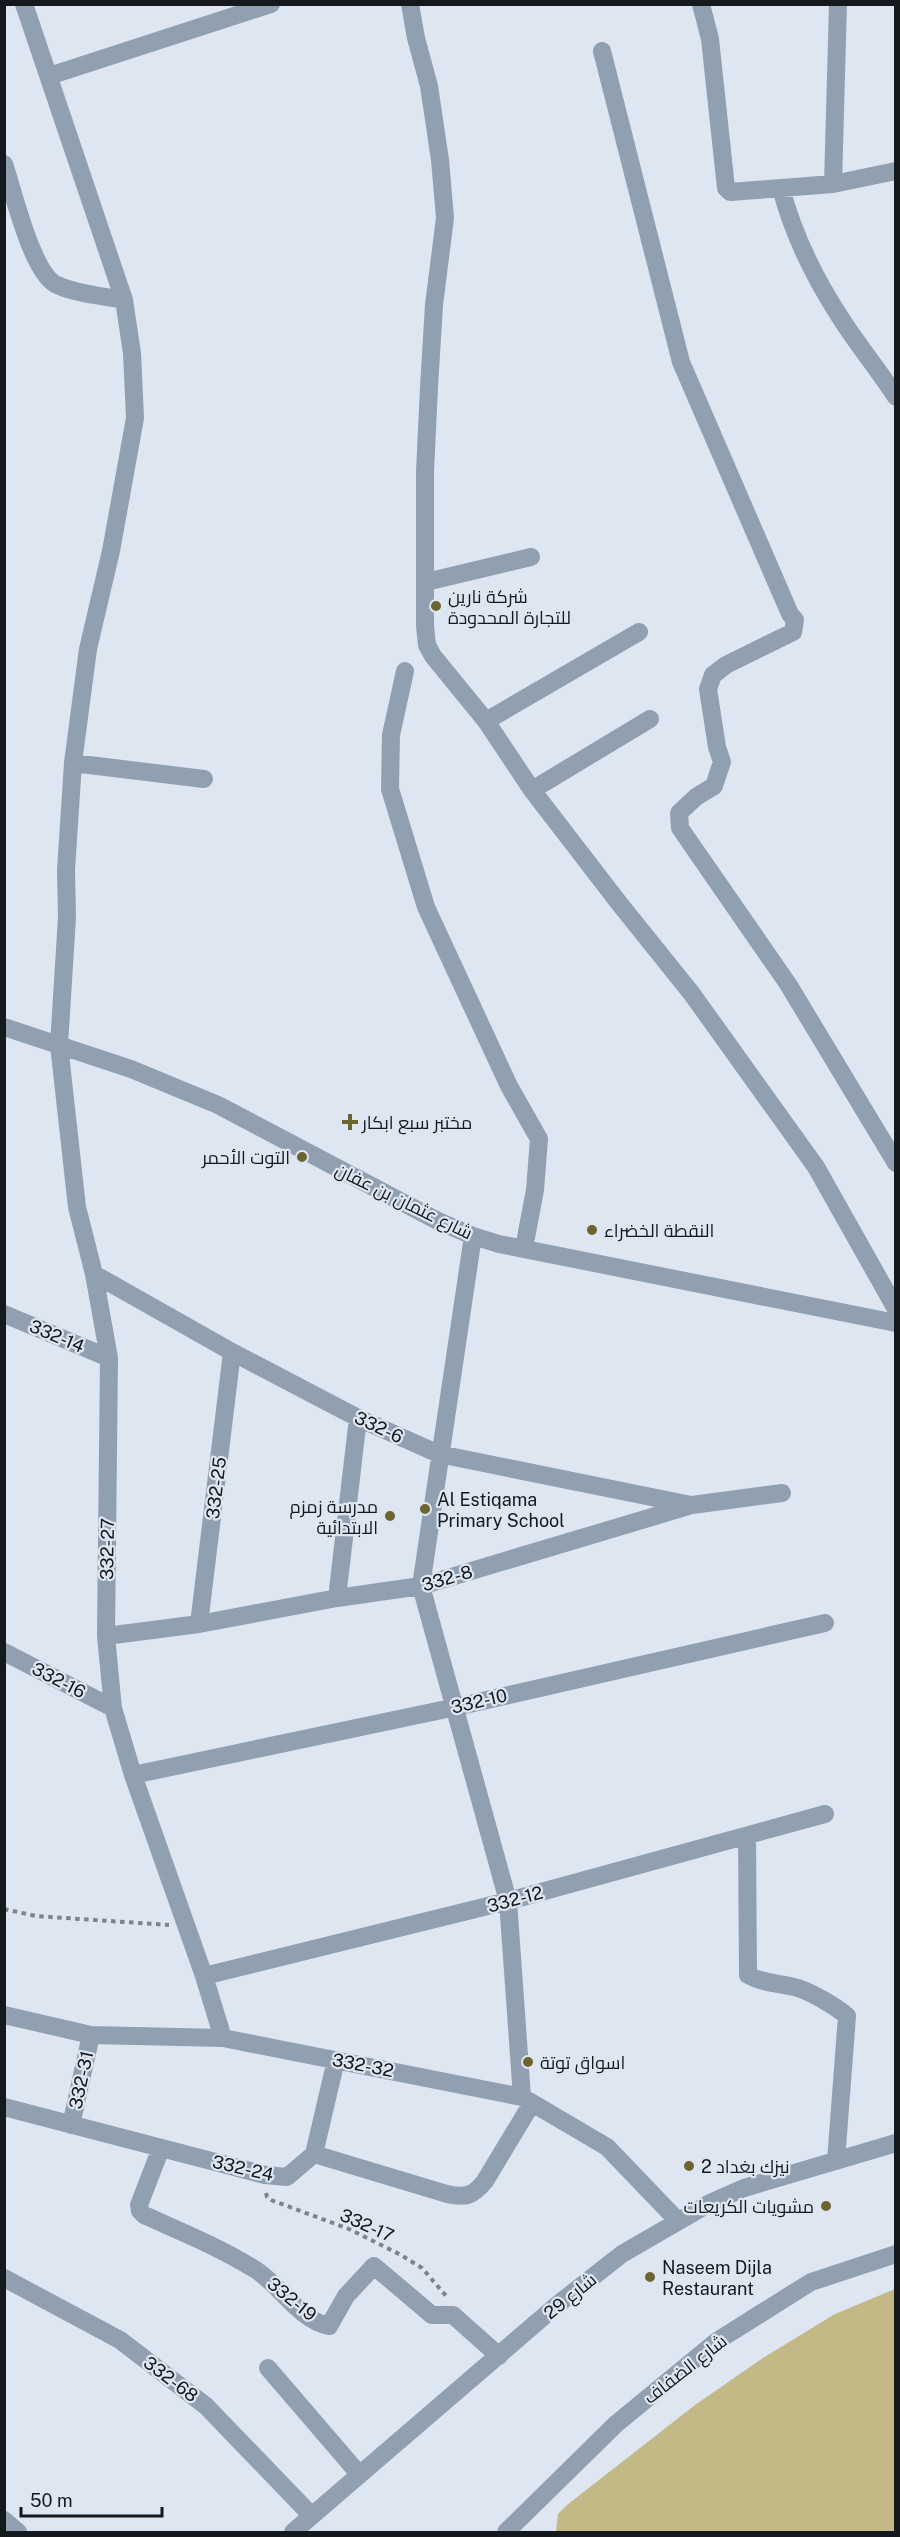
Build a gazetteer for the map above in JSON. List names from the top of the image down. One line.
{"streets":{"street":["شارع عثمان بن عفان","332-14","332-6","332-25","332-27","332-8","332-16","332-10","332-12","332-32","332-31","332-24","شارع 29","332-19","شارع الضفاف","332-68"],"path":["332-17"]},"crossings":[["شارع عثمان بن عفان","332-27"],["332-14","332-27"],["332-6","332-25"],["332-6","332-27"],["332-6","332-8"],["332-25","332-8"],["332-27","332-8"],["332-27","332-16"],["332-27","332-10"],["332-27","332-12"],["332-27","332-32"],["332-32","332-31"],["332-32","شارع 29"],["332-31","332-24"],["332-24","332-17"],["332-24","332-19"],["332-17","332-19"],["شارع 29","332-19"],["شارع 29","332-68"]],"places":{"other":["شركة نارين للتجارة المحدودة","التوت الأحمر","النقطة الخضراء","Al Estiqama Primary School","مدرسة زمزم الابتدائية","اسواق توتة","نيزك بغداد 2","مشويات الكريعات","Naseem Dijla Restaurant"],"health":["مختبر سبع ابكار"]},"scale_bar":"50 m"}
